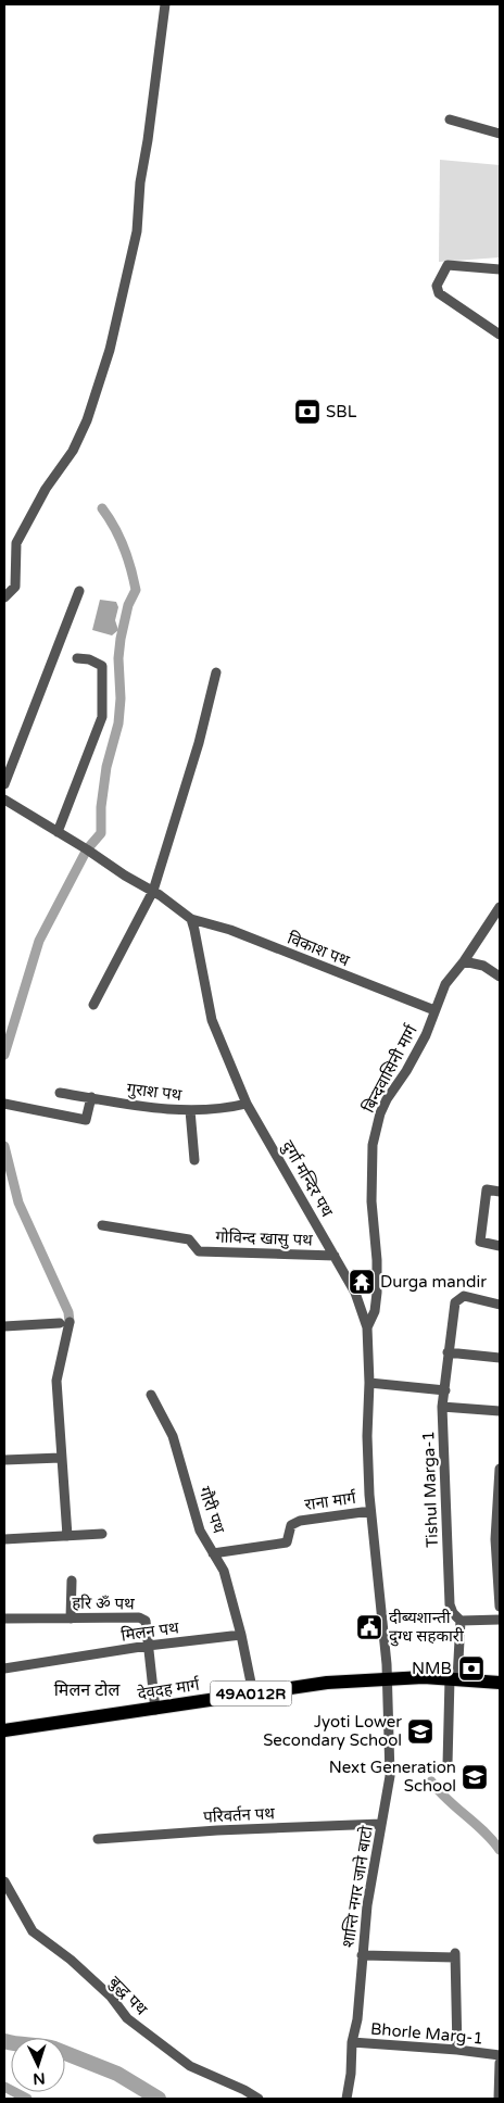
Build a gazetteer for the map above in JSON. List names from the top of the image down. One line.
{"streets":{"main road":["देवदह मार्ग","49A012R"],"street":["विकाश पथ","बिन्दवासिनी मार्ग","गुराश पथ","दुर्गा मन्दिर पथ","गोविन्द खासु पथ","Tishul Marga-1","राना मार्ग","गौरी पथ","हरि ॐ पथ","मिलन पथ","परिवर्तन पथ","शान्ति नगर जाने बाटो","बुद्ध पथ","Bhorle Marg-1"]},"crossings":[["विकाश पथ","बिन्दवासिनी मार्ग"],["विकाश पथ","दुर्गा मन्दिर पथ"],["बिन्दवासिनी मार्ग","दुर्गा मन्दिर पथ"],["गुराश पथ","दुर्गा मन्दिर पथ"],["दुर्गा मन्दिर पथ","गोविन्द खासु पथ"],["दुर्गा मन्दिर पथ","राना मार्ग"],["दुर्गा मन्दिर पथ","देवदह मार्ग"],["दुर्गा मन्दिर पथ","शान्ति नगर जाने बाटो"],["राना मार्ग","गौरी पथ"],["गौरी पथ","मिलन पथ"],["हरि ॐ पथ","मिलन पथ"],["हरि ॐ पथ","देवदह मार्ग"],["देवदह मार्ग","शान्ति नगर जाने बाटो"],["परिवर्तन पथ","शान्ति नगर जाने बाटो"],["शान्ति नगर जाने बाटो","Bhorle Marg-1"]],"districts":["मिलन टोल"],"places":{"bank":["SBL","NMB"],"temple":["Durga mandir"],"public building":["दीब्यशान्ती दुग्ध सहकारी"],"school or university":["Jyoti Lower Secondary School","Next Generation School"]},"north":"bottom"}
